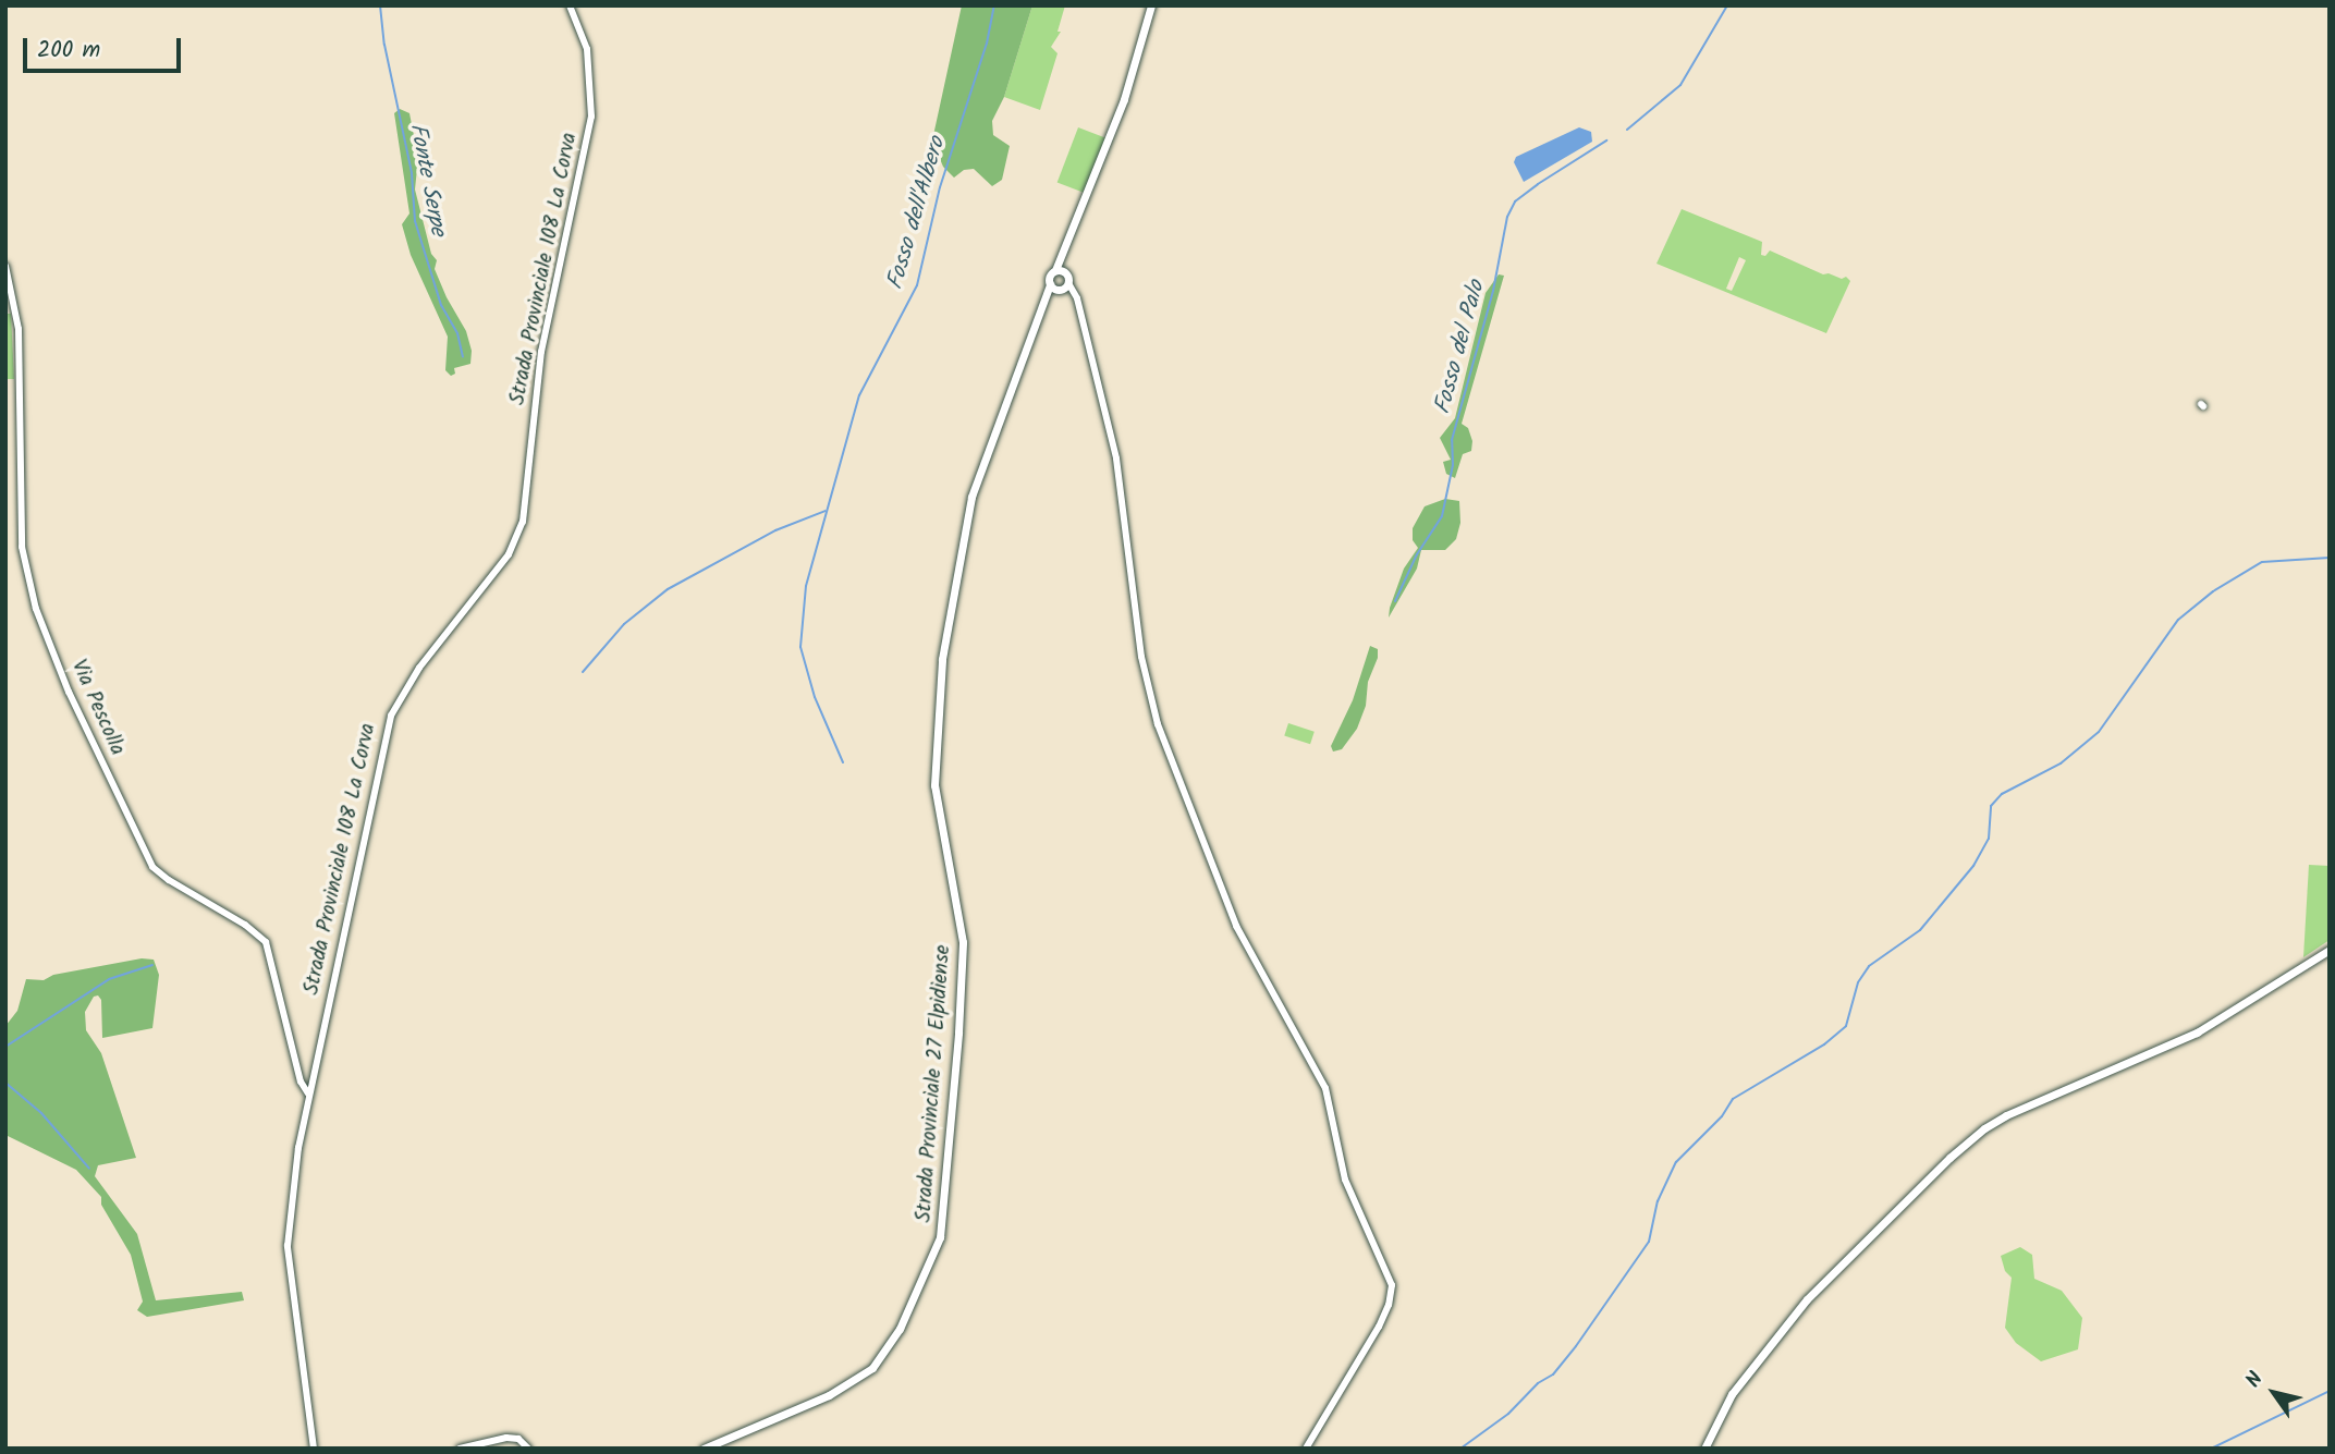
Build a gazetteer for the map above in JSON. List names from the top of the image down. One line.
{"streets":{"main road":["Strada Provinciale 27 Elpidiense"],"street":["Strada Provinciale 108 La Corva","Via Pescolla"]},"crossings":[["Strada Provinciale 108 La Corva","Via Pescolla"]],"water":["Fonte Serpe","Fosso dell'Albero","Fosso del Palo"],"scale_bar":"200 m","north":"top left"}
